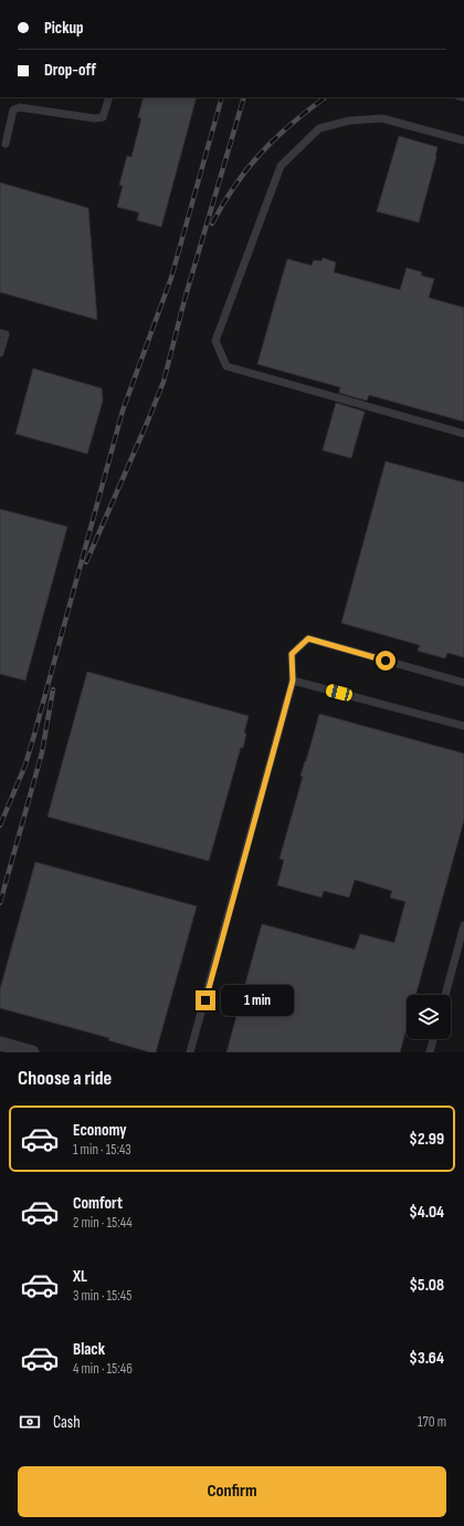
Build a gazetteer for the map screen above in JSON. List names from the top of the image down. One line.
{"page":{"banner":["Pickup","Drop-off"],"bubble":"1 min","heading":"Choose a ride","list":[{"name":"Economy","note":"1 min · 15:43","value":"$2.99"},{"name":"Comfort","note":"2 min · 15:44","value":"$4.04"},{"name":"XL","note":"3 min · 15:45","value":"$5.08"},{"name":"Black","note":"4 min · 15:46","value":"$3.64"}],"pay":["Cash","170 m"],"buttons":"Confirm"}}
